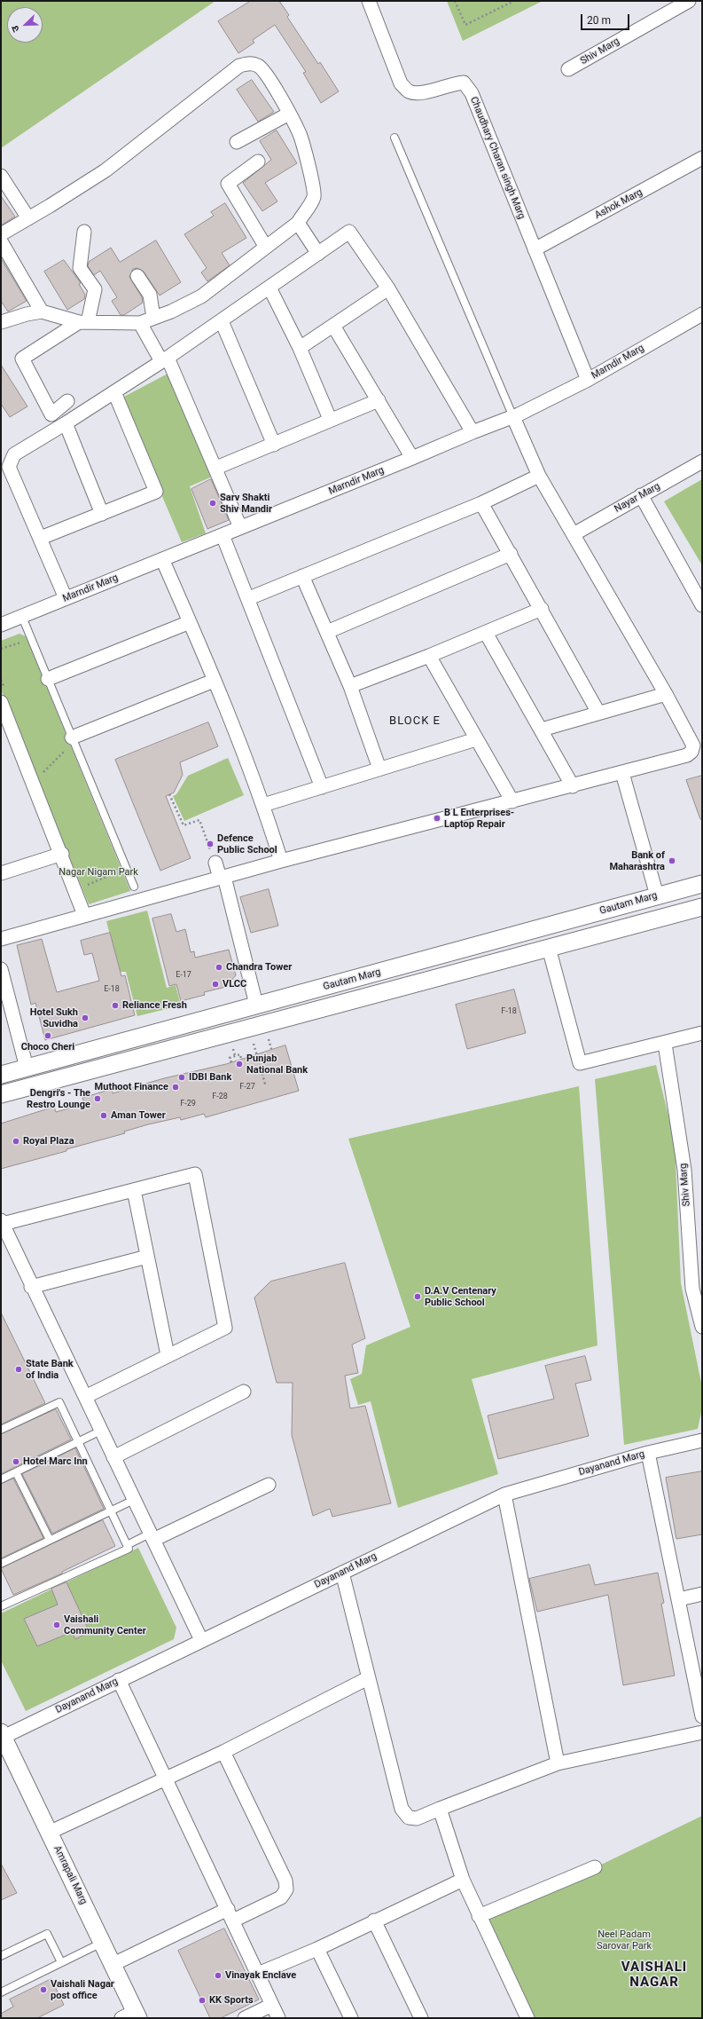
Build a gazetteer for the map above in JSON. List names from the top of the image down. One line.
{"streets":{"street":["Shiv Marg","Chaudhary Charan singh Marg","Ashok Marg","Marndir Marg","Nayar Marg","Gautam Marg","Dayanand Marg","Amrapali Marg"]},"crossings":[["Chaudhary Charan singh Marg","Ashok Marg"],["Chaudhary Charan singh Marg","Marndir Marg"],["Dayanand Marg","Amrapali Marg"]],"districts":["BLOCK E","VAISHALI NAGAR"],"parks":["Nagar Nigam Park","Neel Padam Sarovar Park"],"places":["Sarv Shakti Shiv Mandir","B L Enterprises- Laptop Repair","Defence Public School","Bank of Maharashtra","Chandra Tower","VLCC","Reliance Fresh","Hotel Sukh Suvidha","Choco Cheri","Punjab National Bank","IDBI Bank","Muthoot Finance","Dengri's - The Restro Lounge","Aman Tower","Royal Plaza","D.A.V Centenary Public School","State Bank of India","Hotel Marc Inn","Vaishali Community Center","Vinayak Enclave","Vaishali Nagar post office","KK Sports"],"house_numbers":["E-17","E-18","F-18","F-27","F-28","F-29"],"scale_bar":"20 m","north":"bottom left"}
